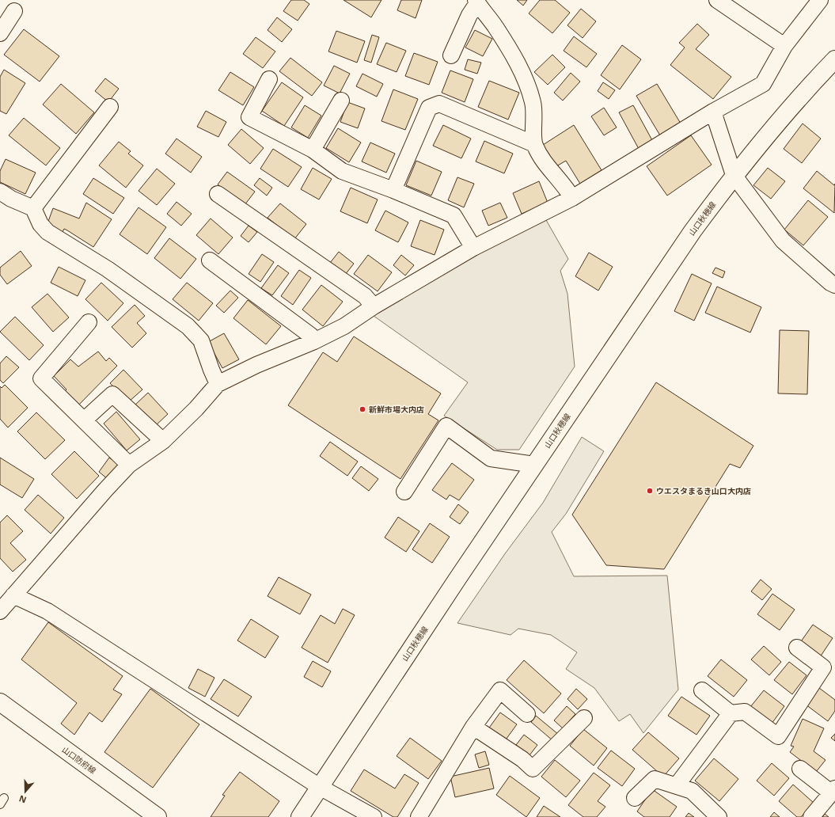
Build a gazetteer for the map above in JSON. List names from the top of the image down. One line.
{"streets":{"main road":["山口秋穂線","山口防府線"]},"places":["新鮮市場大内店","ウエスタまるき山口大内店"],"north":"bottom"}
